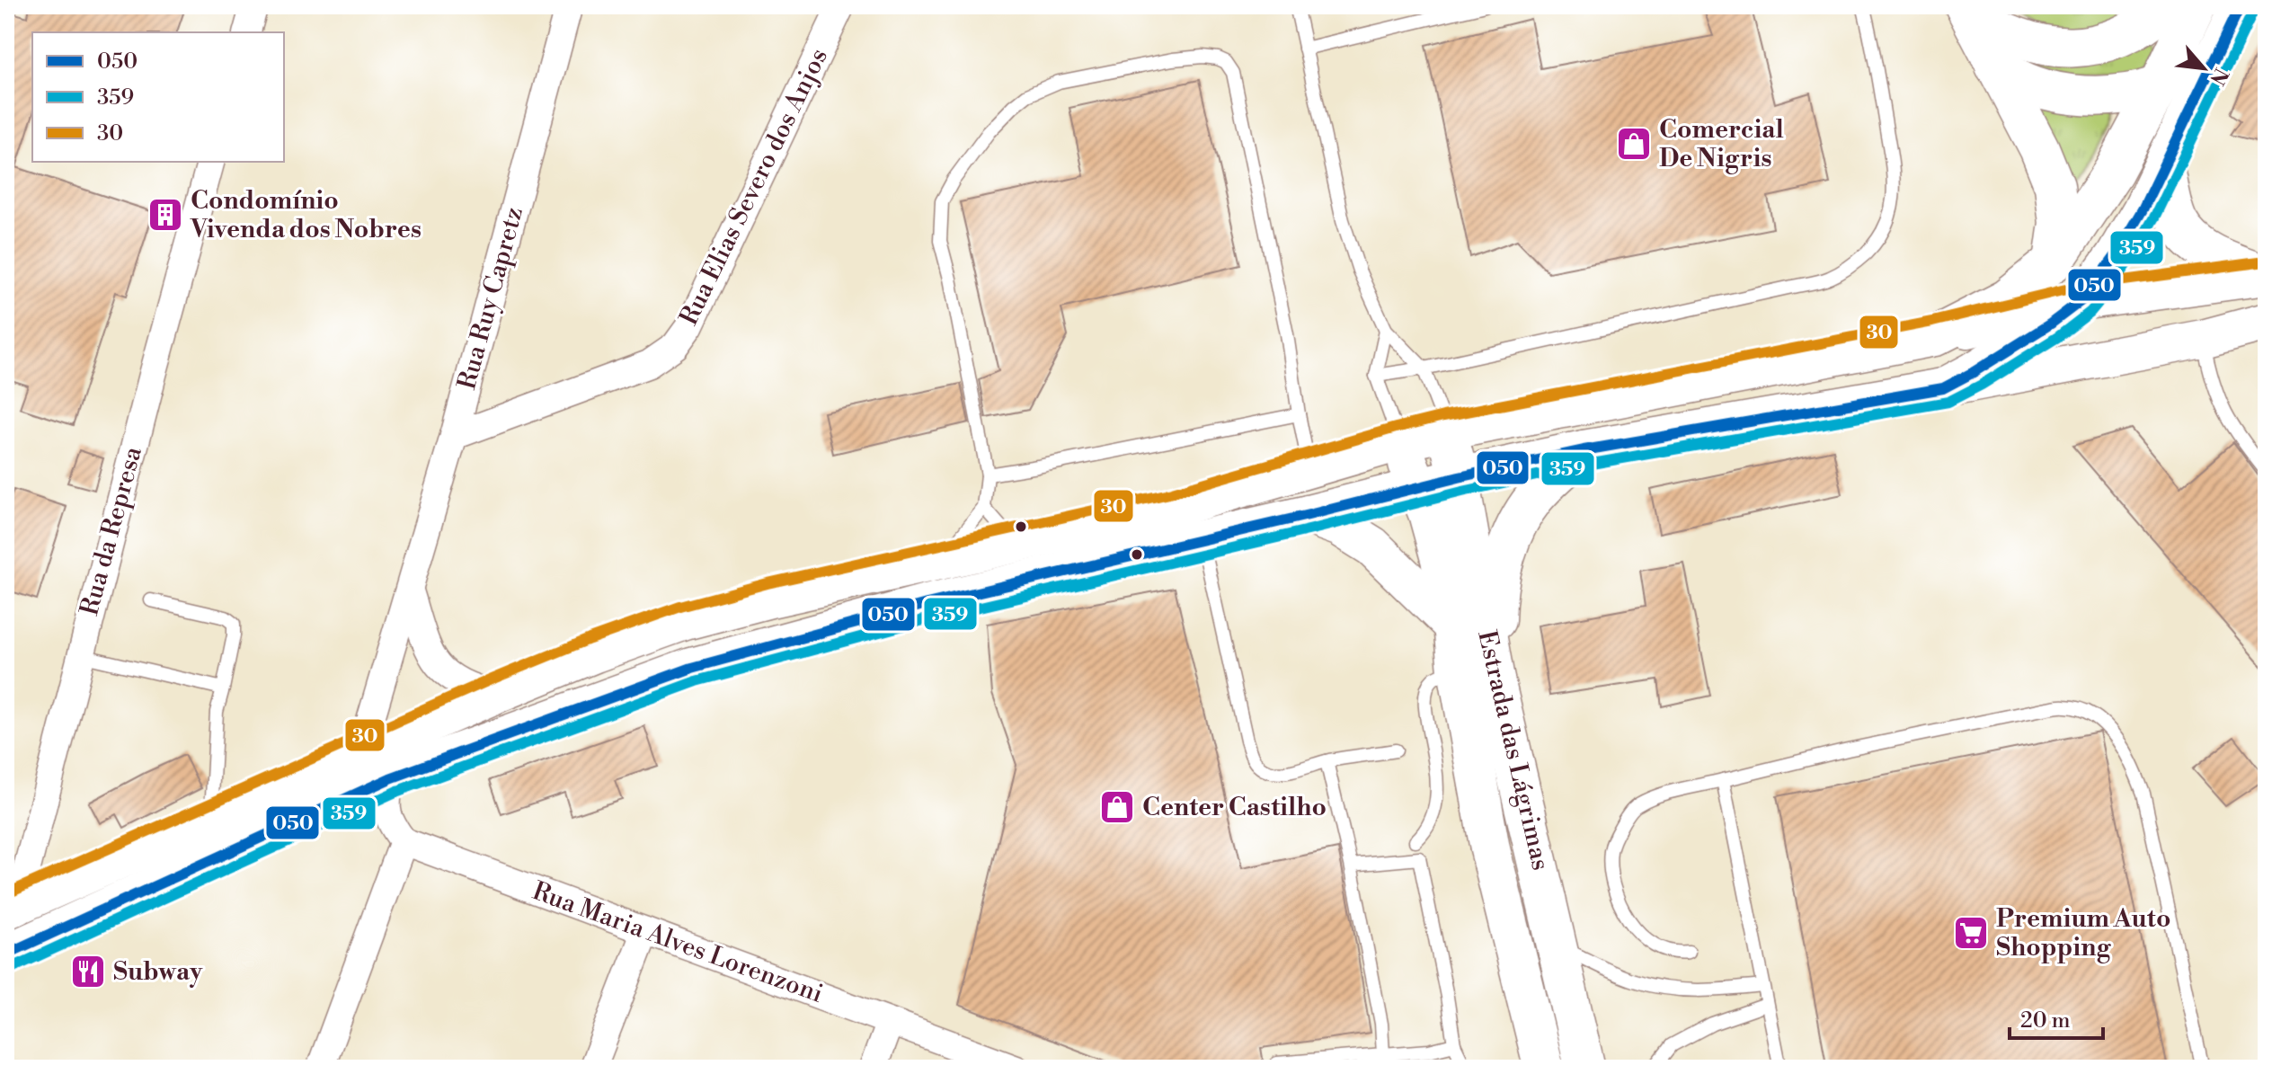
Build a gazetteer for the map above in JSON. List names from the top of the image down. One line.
{"streets":{"main road":["Estrada das Lágrimas"],"street":["Rua Elias Severo dos Anjos","Rua Ruy Capretz","Rua da Represa","Rua Maria Alves Lorenzoni"]},"crossings":[["Rua Elias Severo dos Anjos","Rua Ruy Capretz"]],"places":{"shop":["Comercial De Nigris","Center Castilho"],"building":["Condomínio Vivenda dos Nobres"],"supermarket":["Premium Auto Shopping"],"restaurant":["Subway"]},"lines":["transit line 050","transit line 359","transit line 30"],"legend":["050","359","30"],"scale_bar":"20 m","north":"bottom right"}
